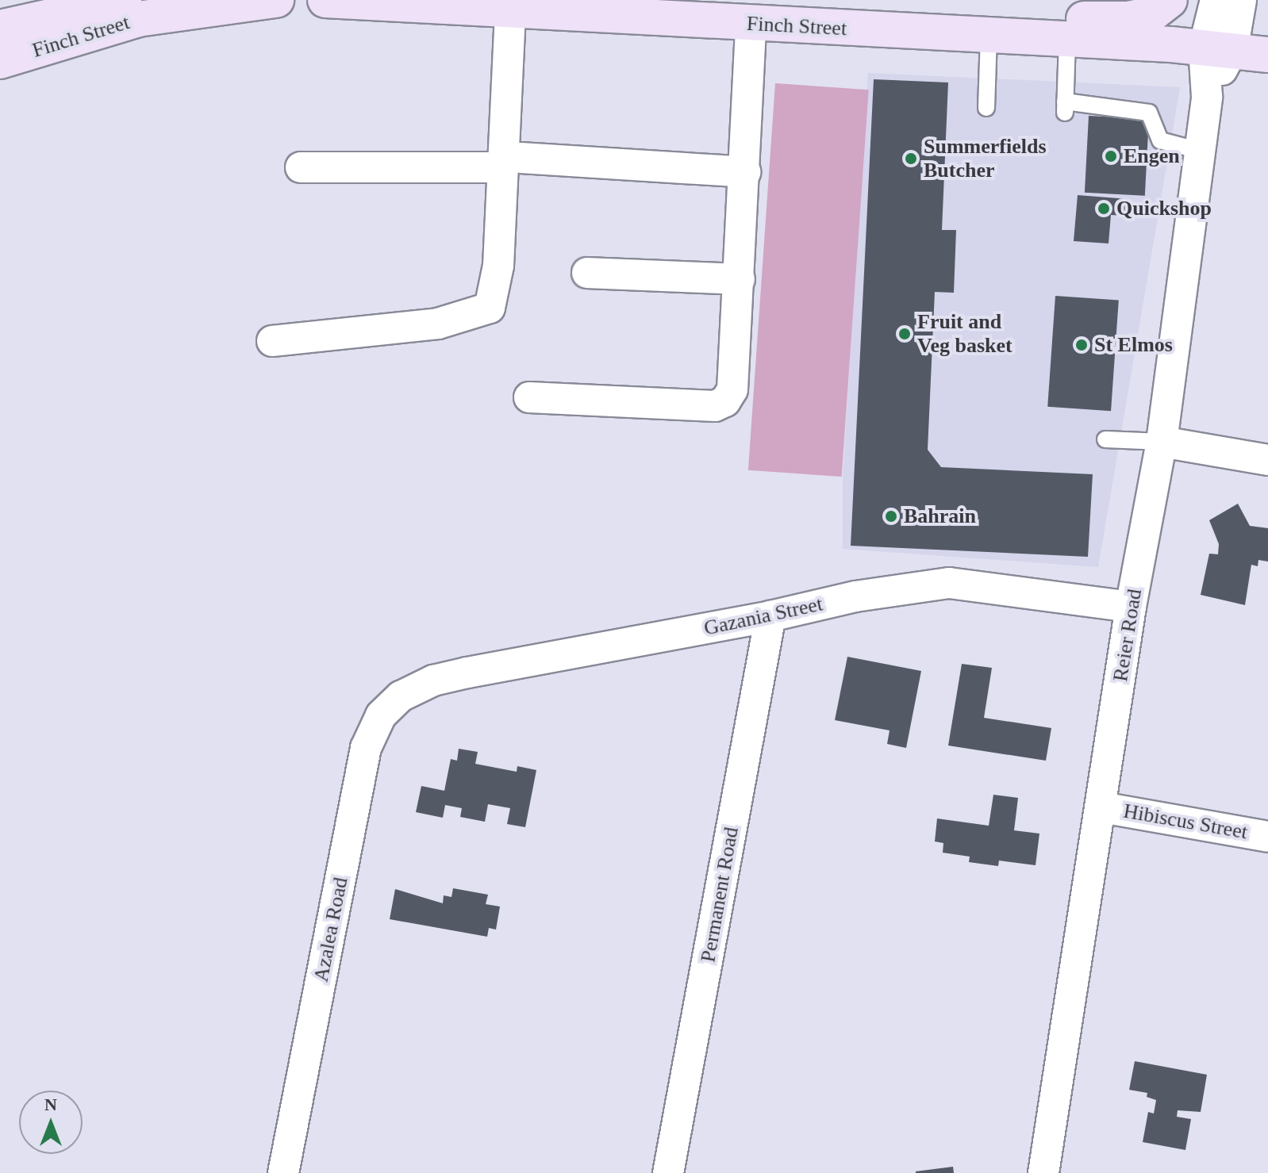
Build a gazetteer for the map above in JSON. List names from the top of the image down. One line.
{"streets":{"street":["Finch Street","Gazania Street","Reier Road","Hibiscus Street","Permanent Road","Azalea Road"]},"crossings":[["Finch Street","Reier Road"],["Gazania Street","Reier Road"],["Gazania Street","Permanent Road"],["Gazania Street","Azalea Road"],["Reier Road","Hibiscus Street"]],"places":["Engen","Summerfields Butcher","Quickshop","Fruit and Veg basket","St Elmos","Bahrain"],"north":"top"}
